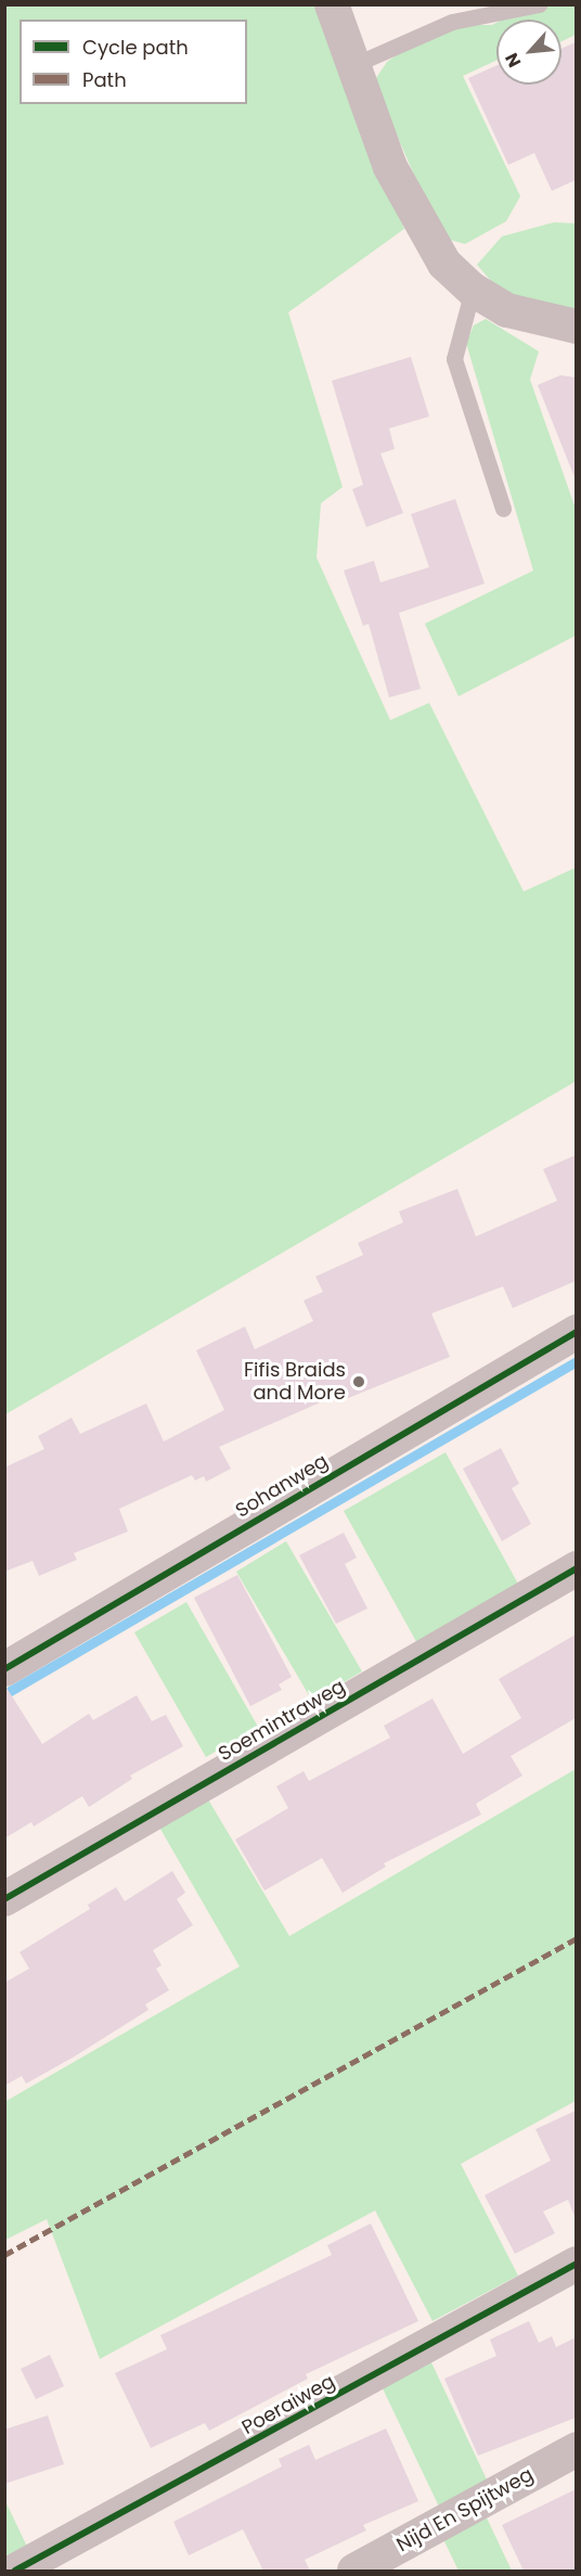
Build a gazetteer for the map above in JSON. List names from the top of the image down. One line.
{"streets":{"street":["Sohanweg","Soemintraweg","Poeraiweg","Nijd En Spijtweg"]},"places":["Fifis Braids and More"],"legend":["Cycle path","Path"],"north":"bottom left"}
